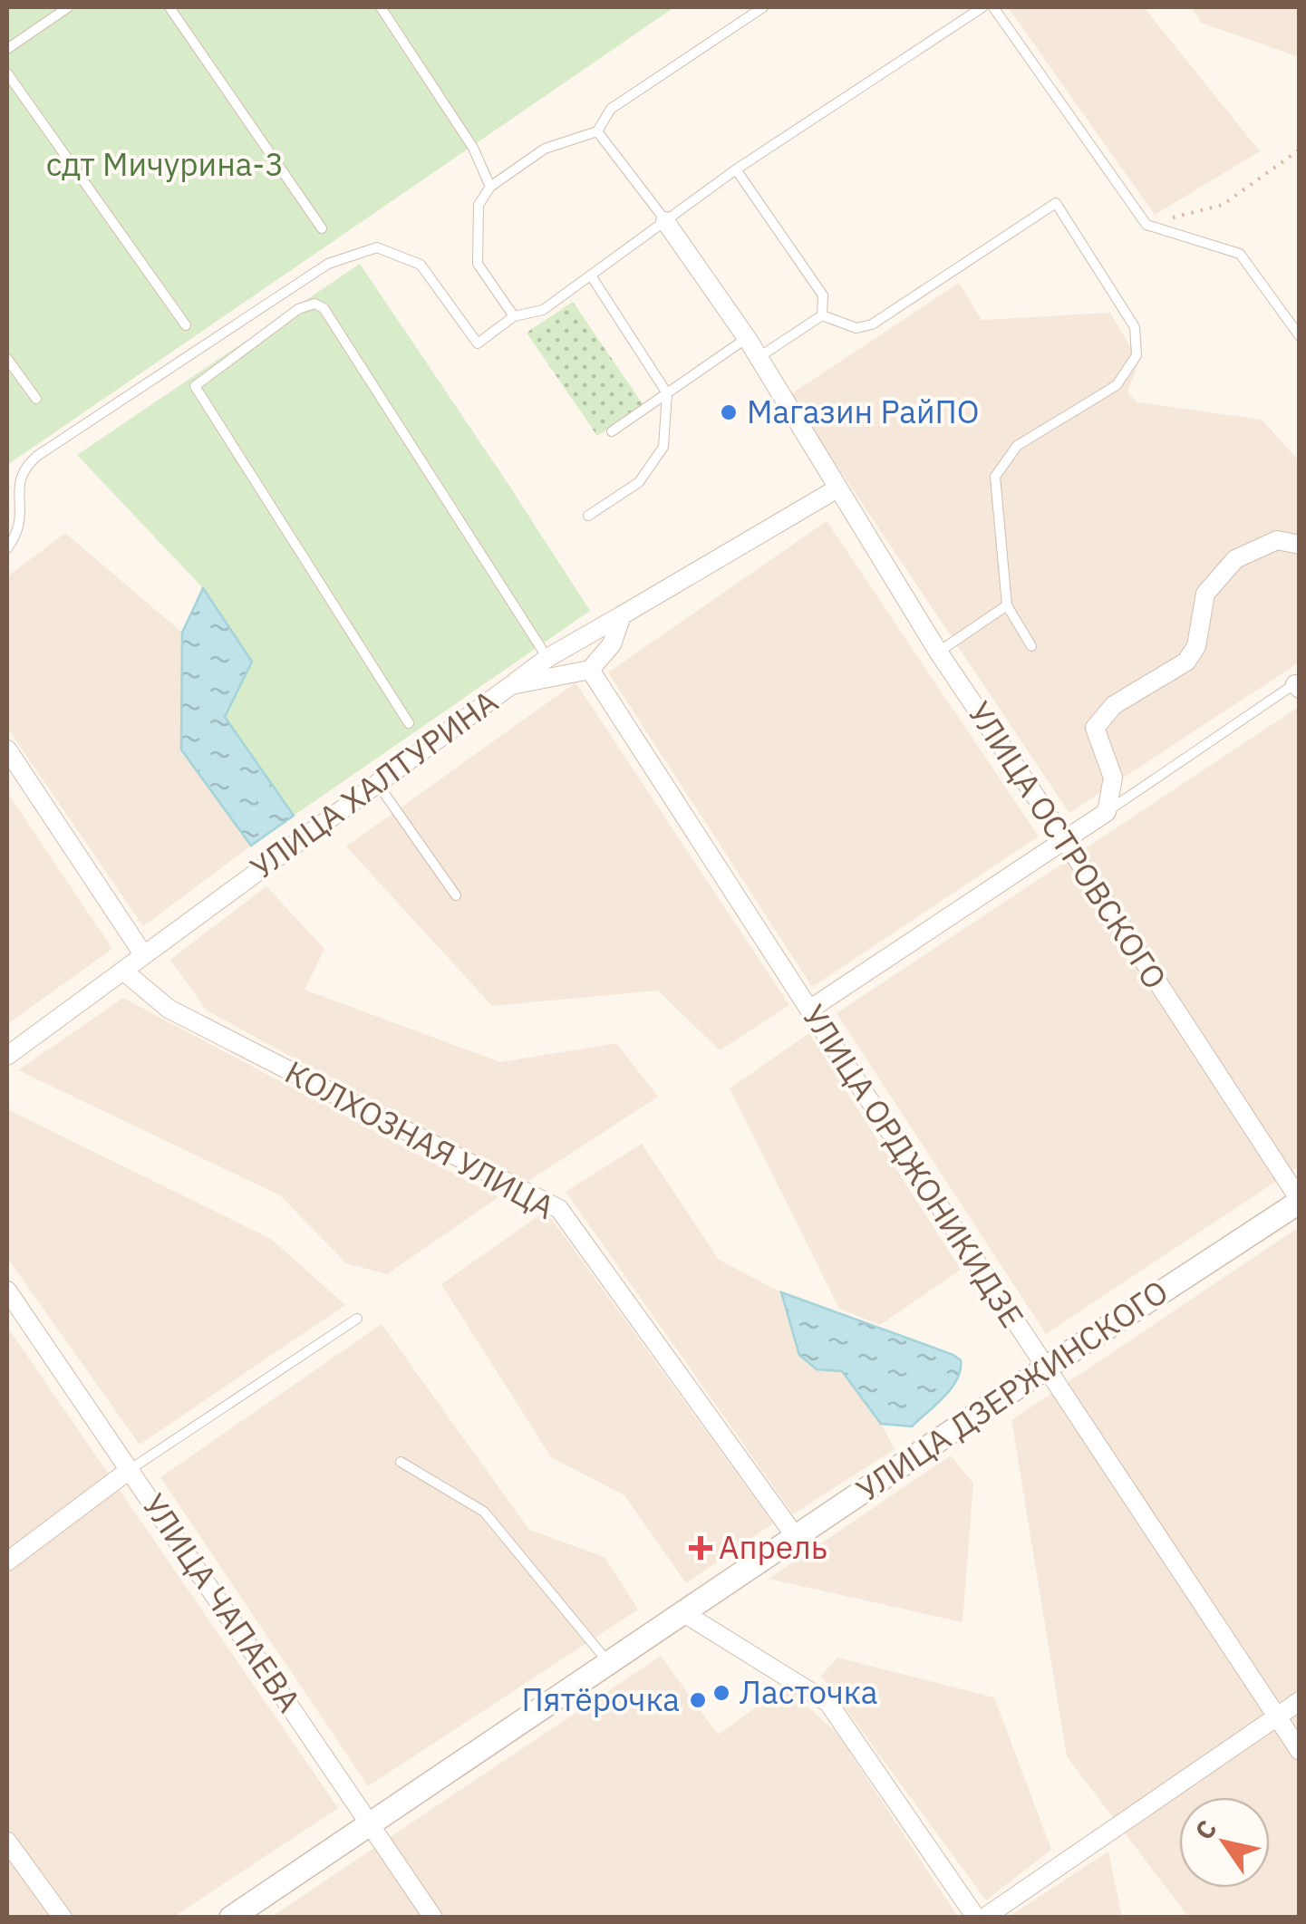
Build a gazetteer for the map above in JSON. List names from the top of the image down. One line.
{"streets":{"street":["УЛИЦА ХАЛТУРИНА","УЛИЦА ОСТРОВСКОГО","КОЛХОЗНАЯ УЛИЦА","УЛИЦА ОРДЖОНИКИДЗЕ","УЛИЦА ДЗЕРЖИНСКОГО","УЛИЦА ЧАПАЕВА"]},"crossings":[["УЛИЦА ХАЛТУРИНА","КОЛХОЗНАЯ УЛИЦА"],["УЛИЦА ХАЛТУРИНА","УЛИЦА ОРДЖОНИКИДЗЕ"],["УЛИЦА ОСТРОВСКОГО","УЛИЦА ДЗЕРЖИНСКОГО"],["КОЛХОЗНАЯ УЛИЦА","УЛИЦА ДЗЕРЖИНСКОГО"],["УЛИЦА ОРДЖОНИКИДЗЕ","УЛИЦА ДЗЕРЖИНСКОГО"],["УЛИЦА ДЗЕРЖИНСКОГО","УЛИЦА ЧАПАЕВА"]],"parks":["сдт Мичурина-3"],"places":{"other":["Магазин РайПО","Ласточка","Пятёрочка"],"health":["Апрель"]},"north":"top left"}
